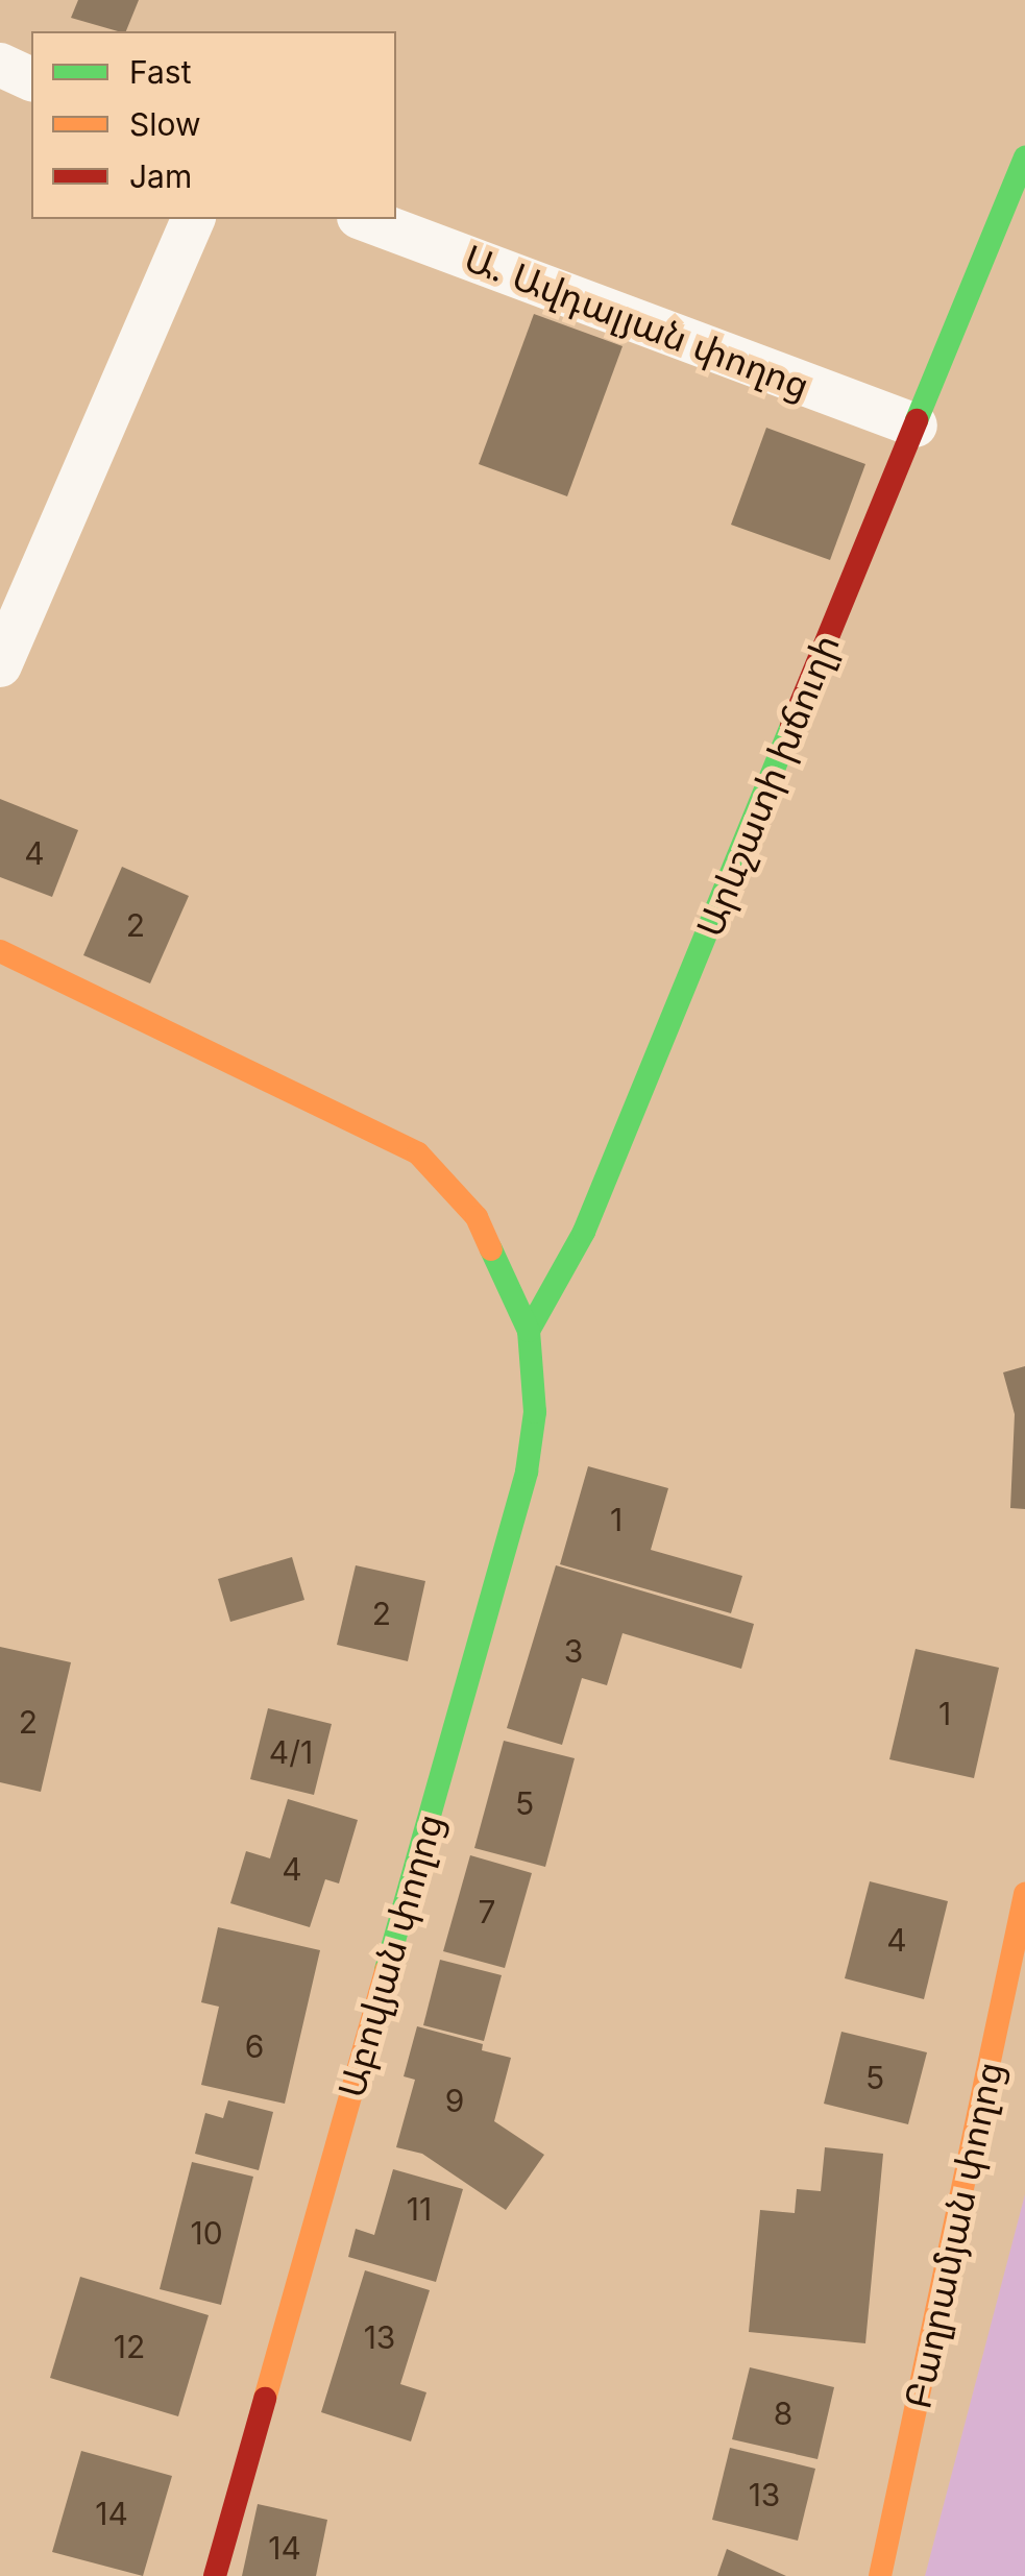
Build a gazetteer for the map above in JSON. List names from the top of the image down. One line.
{"streets":{"street":["Ա․ Ավդալյան փողոց","Արևշատի խճուղի","Աբովյան փողոց","Բաղրամյան փողոց"]},"crossings":[["Ա․ Ավդալյան փողոց","Արևշատի խճուղի"],["Արևշատի խճուղի","Աբովյան փողոց"]],"house_numbers":["4","2","1","2","3","1","2","4/1","5","4","7","4","6","5","9","11","10","13","12","8","13","14","14"],"legend":["Fast","Slow","Jam"]}
